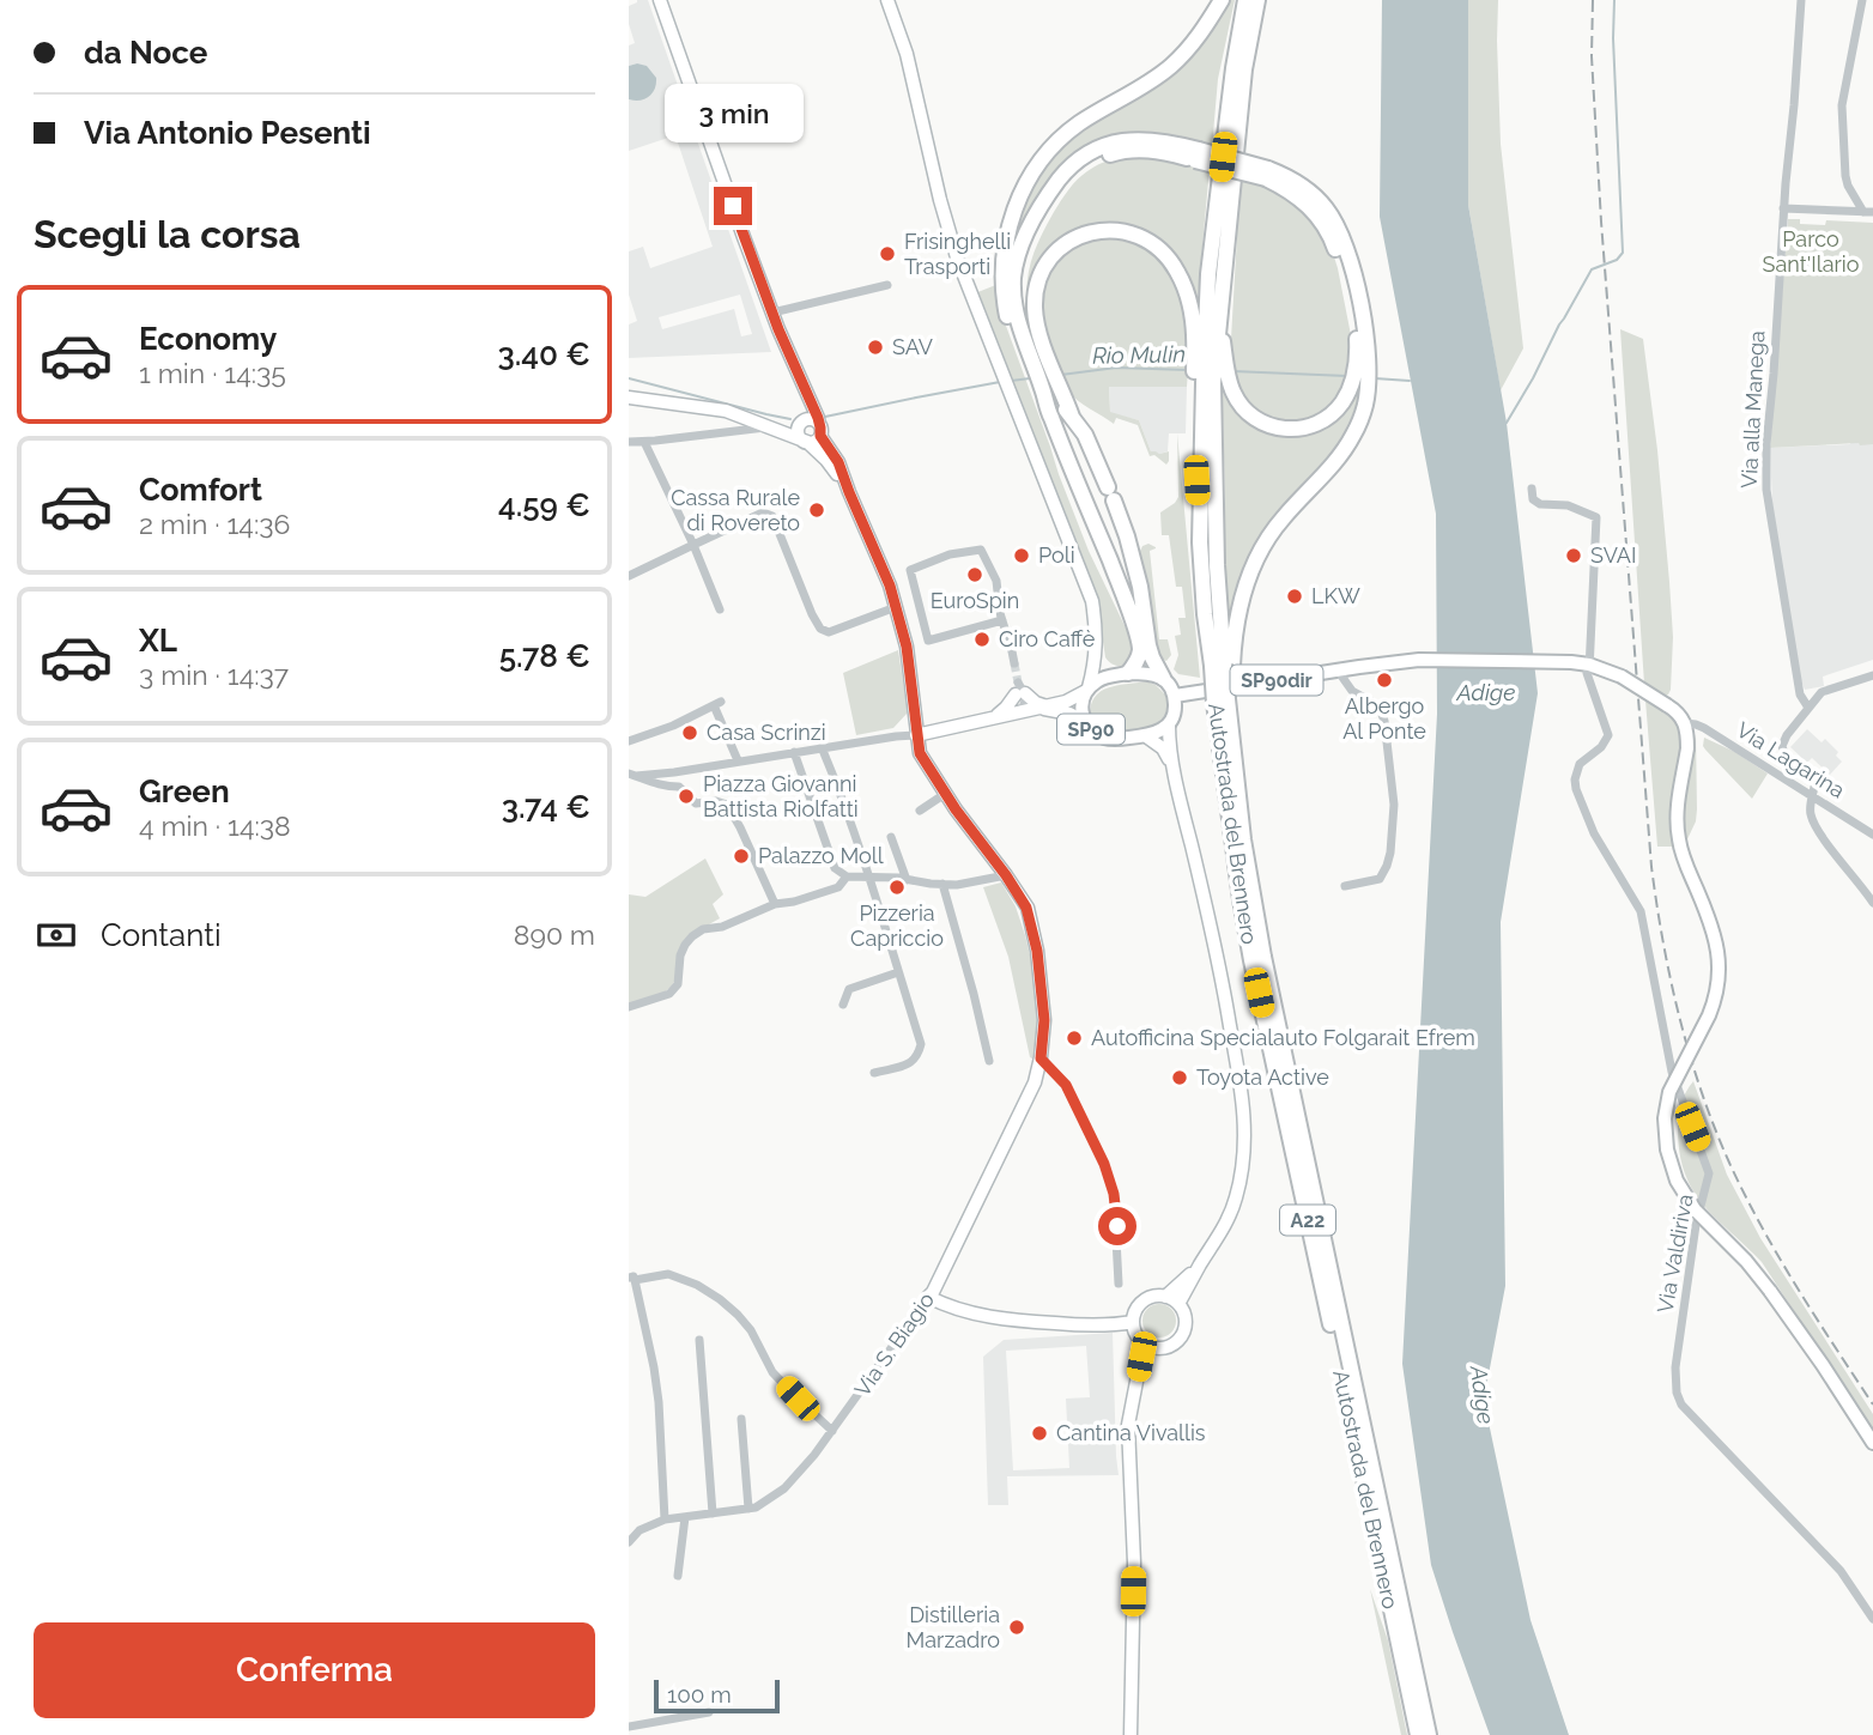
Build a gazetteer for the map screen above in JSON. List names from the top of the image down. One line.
{"streets":{"highway":["Autostrada del Brennero","A22"],"main road":["SP90dir","SP90","Via S. Biagio"],"street":["Via alla Manega","Via Lagarina","Via Valdiriva"]},"crossings":[["SP90dir","SP90"],["SP90dir","Via Lagarina"],["SP90dir","Via Valdiriva"]],"water":["Rio Mulin","Adige"],"parks":["Parco Sant'Ilario"],"places":["Frisinghelli Trasporti","SAV","Cassa Rurale di Rovereto","Poli","SVAI","EuroSpin","LKW","Ciro Caffè","Albergo Al Ponte","Casa Scrinzi","Piazza Giovanni Battista Riolfatti","Palazzo Moll","Pizzeria Capriccio","Autofficina Specialauto Folgarait Efrem","Toyota Active","Cantina Vivallis","Distilleria Marzadro"],"scale_bar":"100 m","page":{"banner":["da Noce","Via Antonio Pesenti"],"bubble":"3 min","heading":"Scegli la corsa","list":[{"name":"Economy","note":"1 min · 14:35","value":"3.40 €"},{"name":"Comfort","note":"2 min · 14:36","value":"4.59 €"},{"name":"XL","note":"3 min · 14:37","value":"5.78 €"},{"name":"Green","note":"4 min · 14:38","value":"3.74 €"}],"pay":["Contanti","890 m"],"buttons":"Conferma","scale":"100 m"}}
